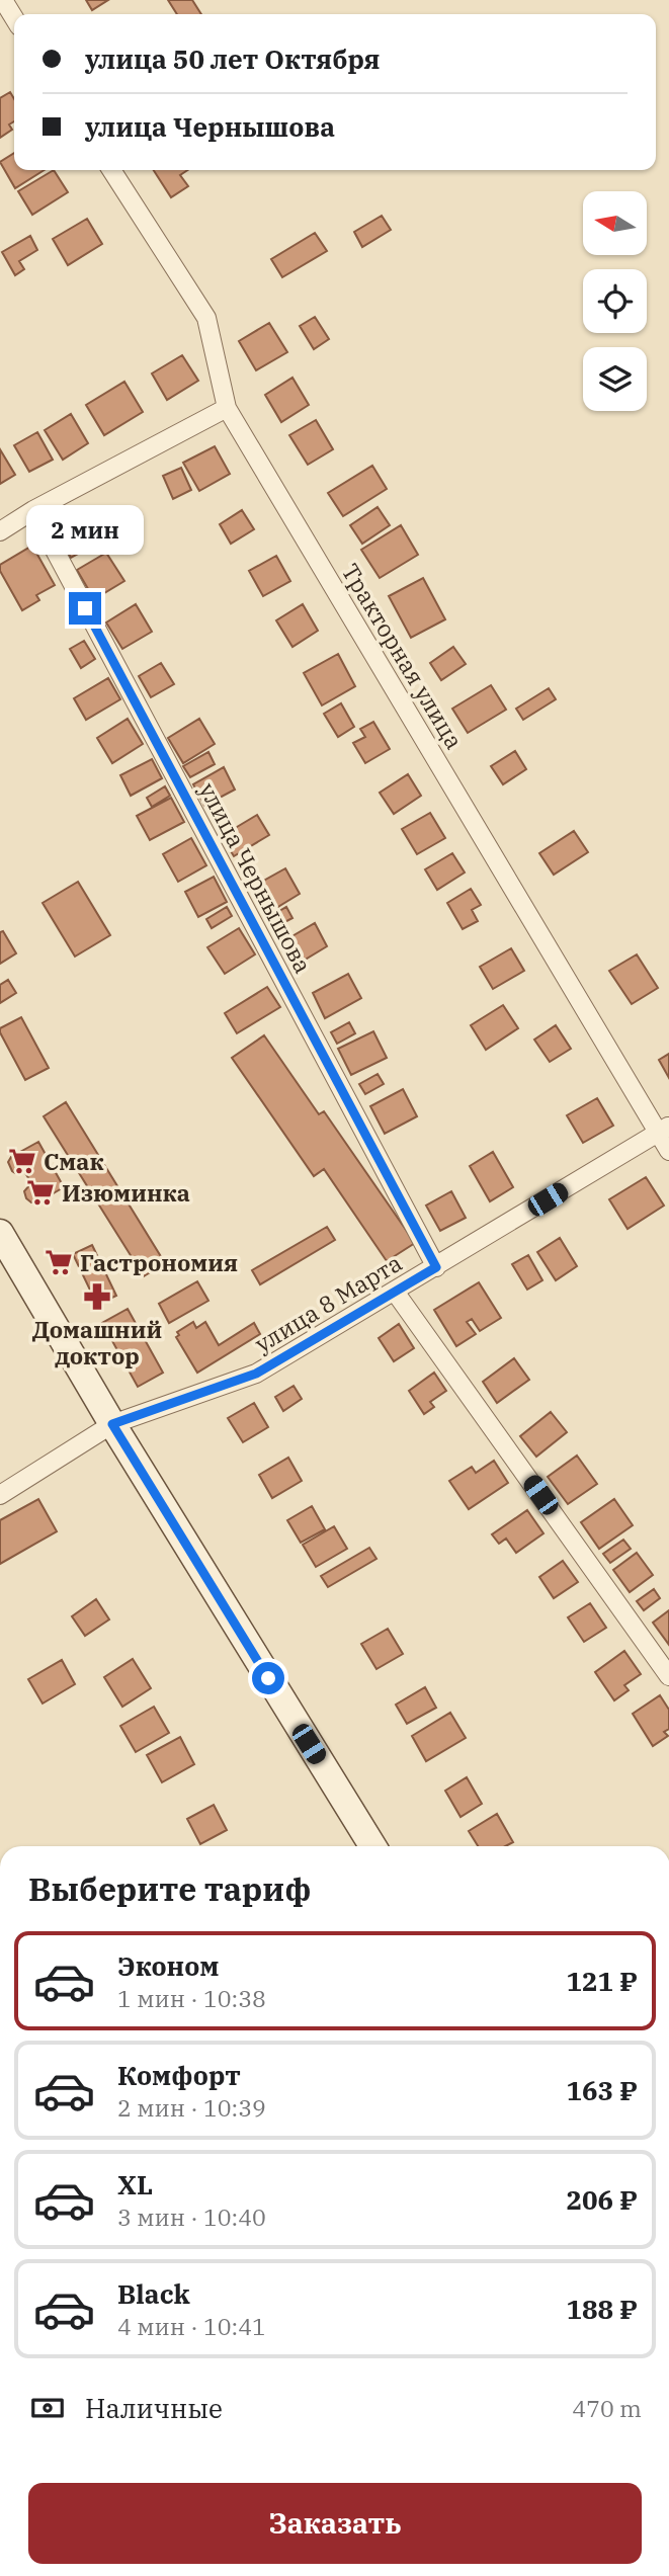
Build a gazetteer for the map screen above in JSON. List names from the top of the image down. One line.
{"streets":{"street":["Тракторная улица","улица Чернышова","улица 8 Марта"]},"crossings":[["Тракторная улица","улица 8 Марта"],["улица Чернышова","улица 8 Марта"]],"places":{"supermarket":["Смак","Изюминка","Гастрономия"],"pharmacy":["Домашний доктор"]},"north":"left","page":{"banner":["улица 50 лет Октября","улица Чернышова"],"bubble":"2 мин","heading":"Выберите тариф","list":[{"name":"Эконом","note":"1 мин · 10:38","value":"121 ₽"},{"name":"Комфорт","note":"2 мин · 10:39","value":"163 ₽"},{"name":"XL","note":"3 мин · 10:40","value":"206 ₽"},{"name":"Black","note":"4 мин · 10:41","value":"188 ₽"}],"pay":["Наличные","470 m"],"buttons":"Заказать"}}
